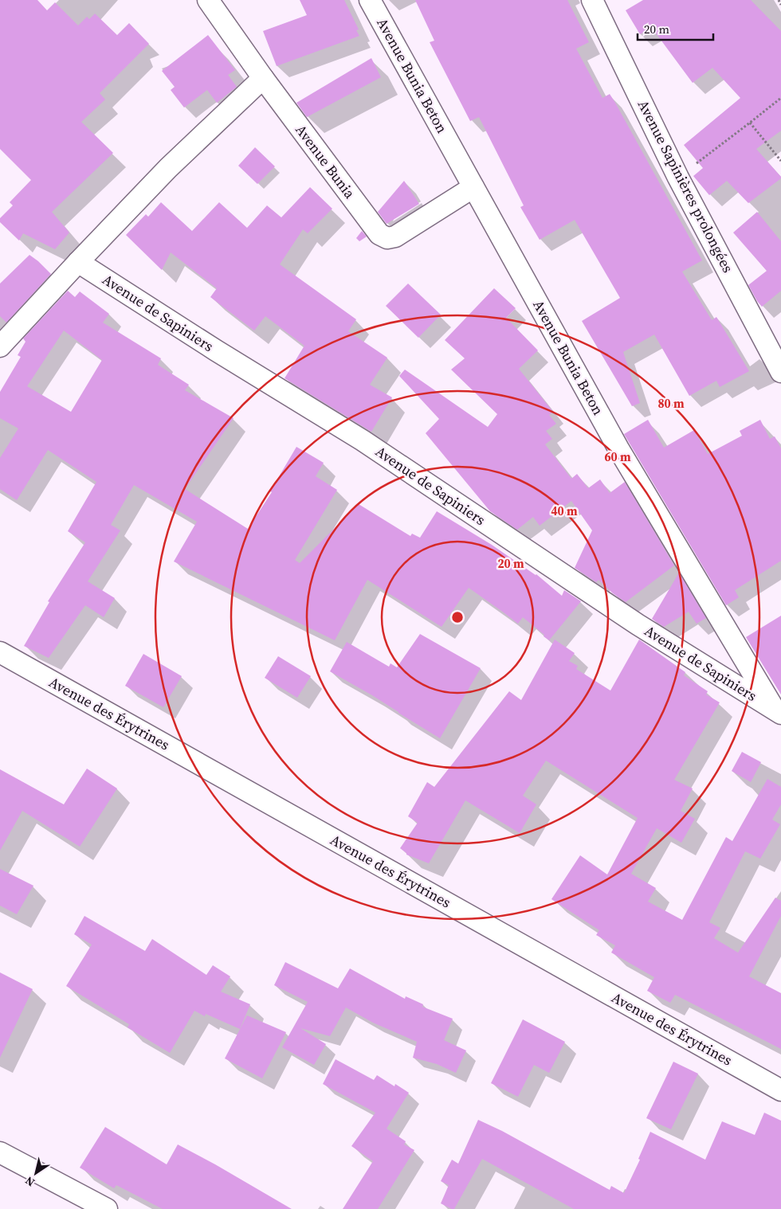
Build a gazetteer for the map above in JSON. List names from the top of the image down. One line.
{"streets":{"street":["Avenue Bunia Beton","Avenue Bunia","Avenue Sapinières prolongées","Avenue de Sapiniers","Avenue des Érytrines"]},"crossings":[["Avenue Bunia Beton","Avenue Bunia"],["Avenue Bunia Beton","Avenue de Sapiniers"]],"scale_bar":"20 m","north":"bottom left","rings":["80 m","60 m","40 m","20 m"]}
